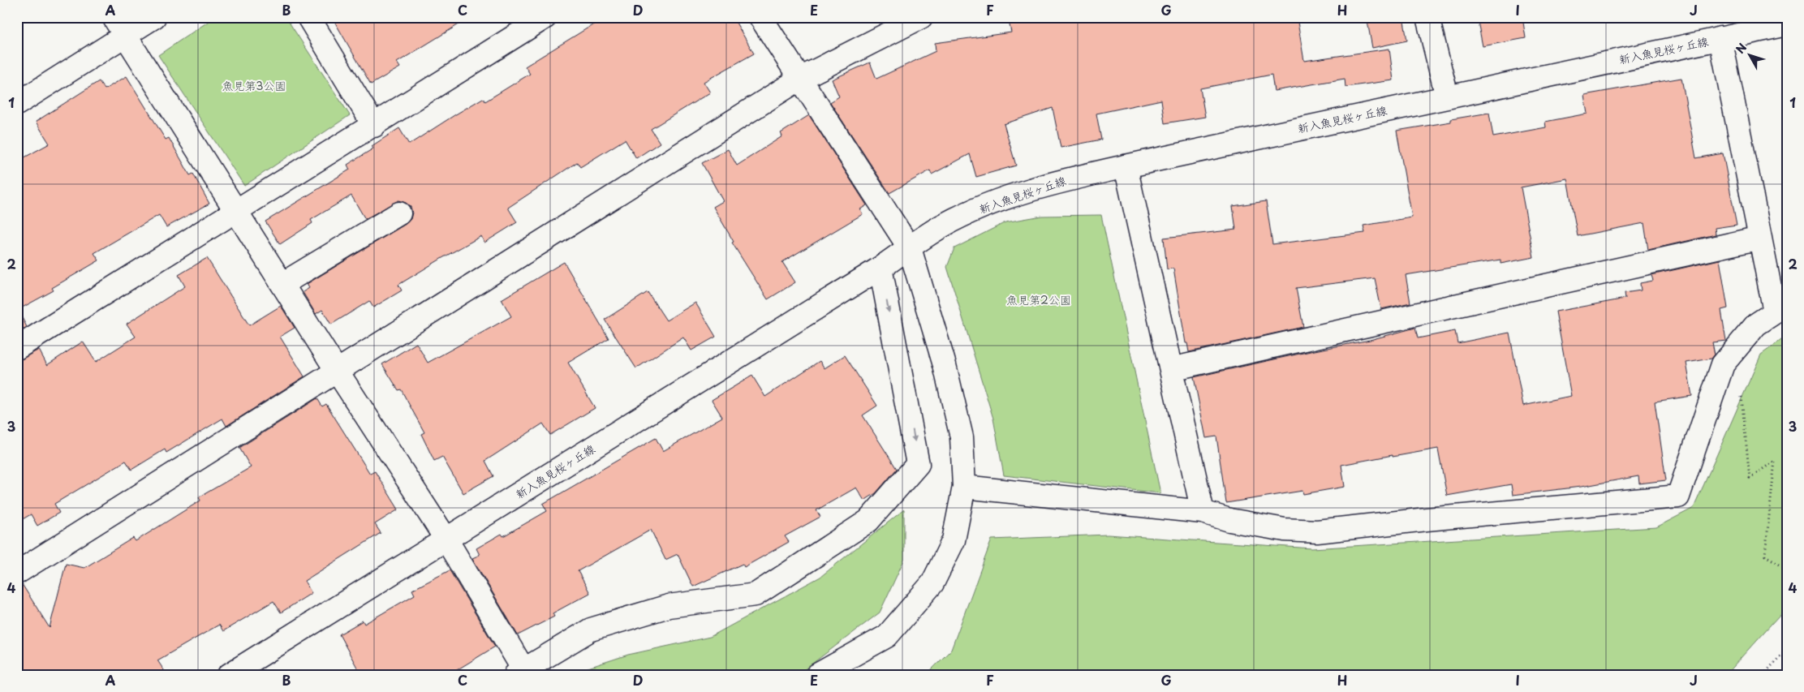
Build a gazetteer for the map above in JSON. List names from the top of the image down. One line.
{"streets":{"street":["新入魚見桜ヶ丘線"]},"parks":["魚見第3公園","魚見第2公園"],"north":"top left","grid":{"columns":["A","B","C","D","E","F","G","H","I","J"],"rows":["1","2","3","4"]}}
